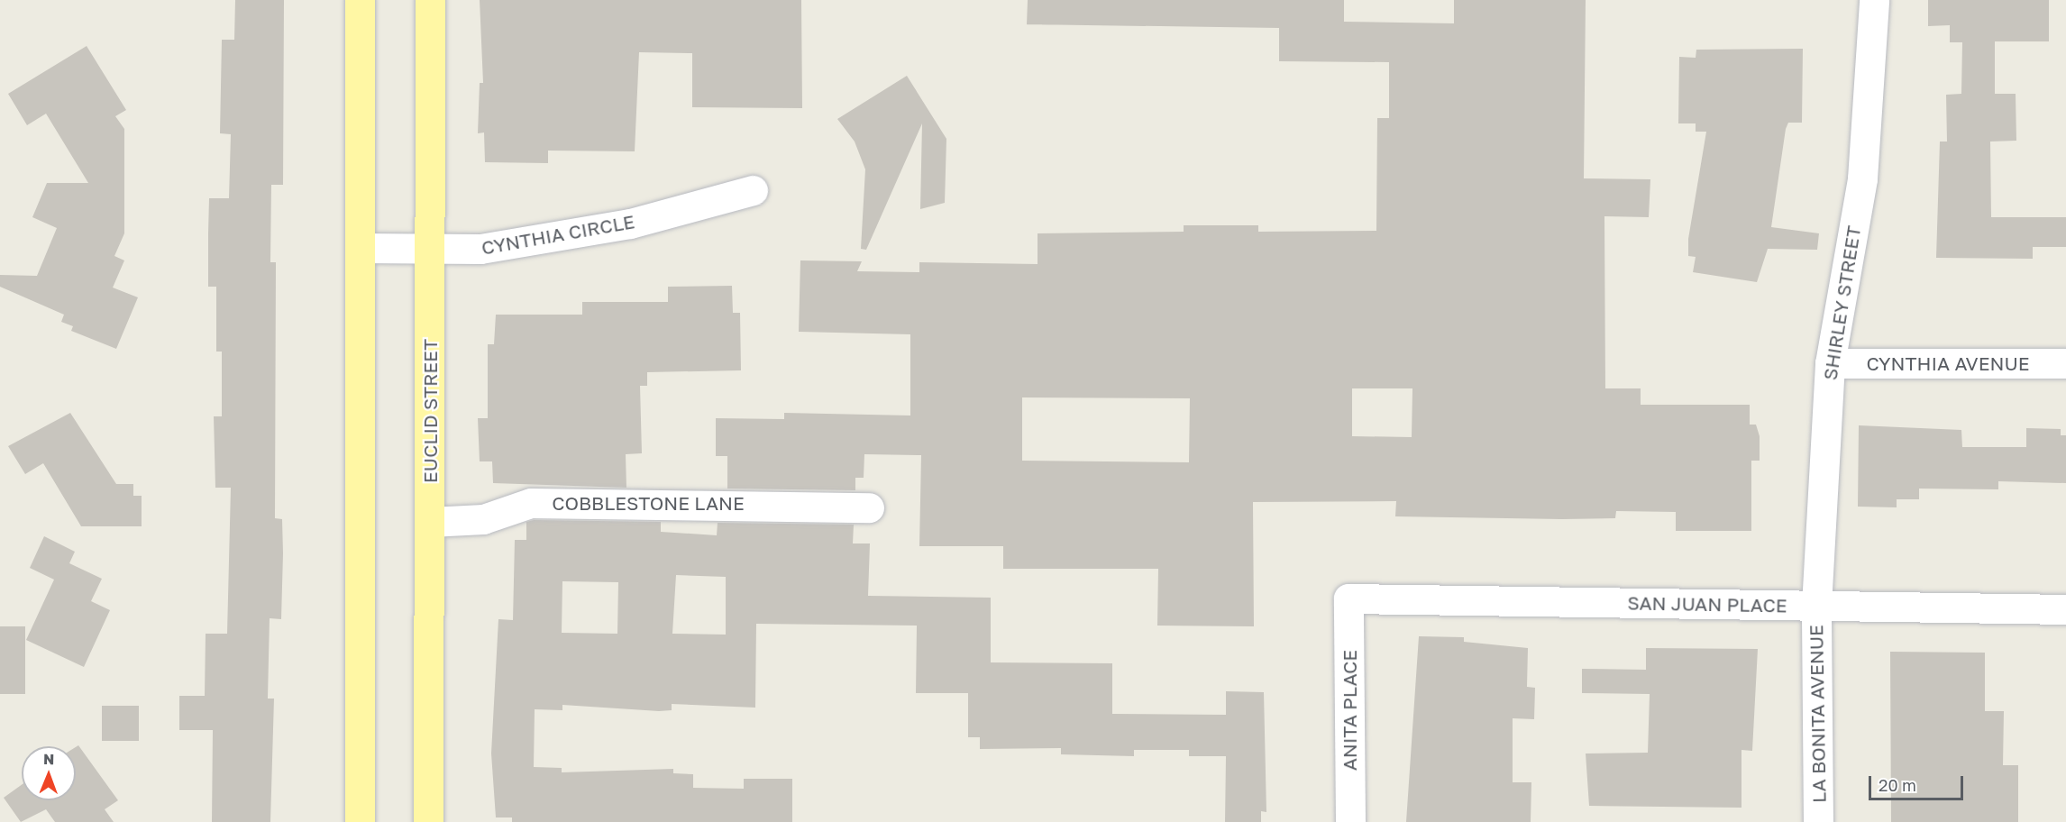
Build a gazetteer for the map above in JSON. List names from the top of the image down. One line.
{"streets":{"main road":["EUCLID STREET"],"street":["CYNTHIA CIRCLE","SHIRLEY STREET","CYNTHIA AVENUE","COBBLESTONE LANE","SAN JUAN PLACE","ANITA PLACE","LA BONITA AVENUE"]},"crossings":[["CYNTHIA CIRCLE","EUCLID STREET"],["SHIRLEY STREET","CYNTHIA AVENUE"],["SHIRLEY STREET","SAN JUAN PLACE"],["SHIRLEY STREET","LA BONITA AVENUE"],["EUCLID STREET","COBBLESTONE LANE"],["SAN JUAN PLACE","ANITA PLACE"],["SAN JUAN PLACE","LA BONITA AVENUE"]],"scale_bar":"20 m","north":"top"}
